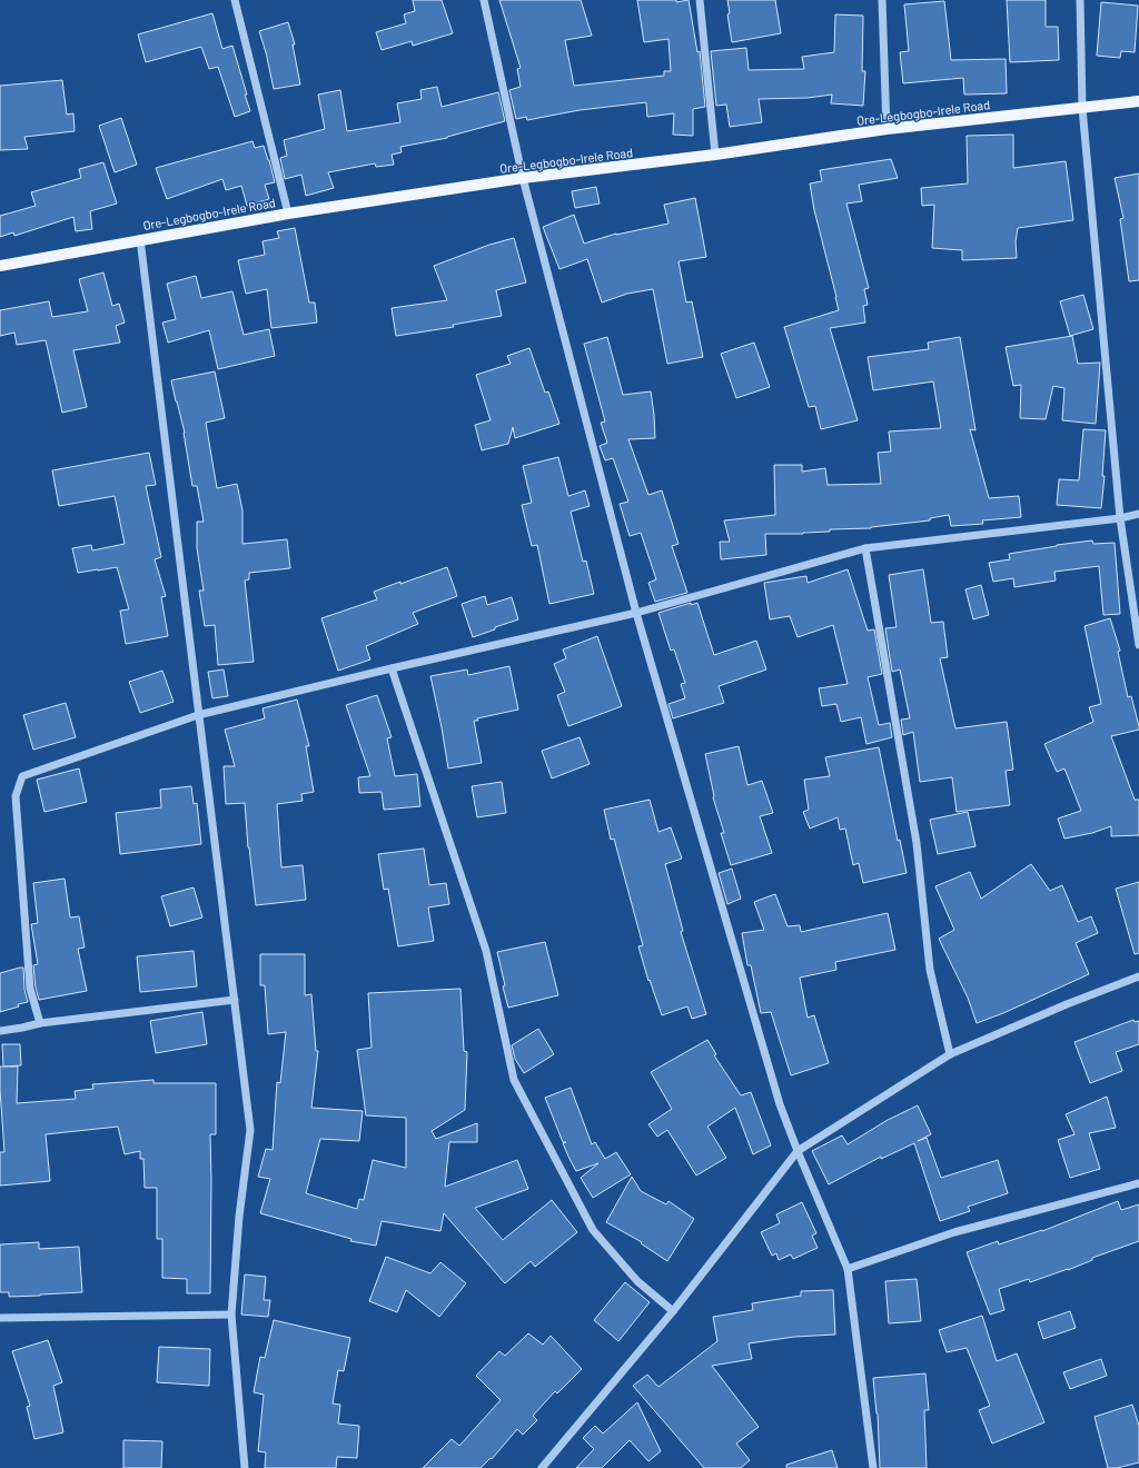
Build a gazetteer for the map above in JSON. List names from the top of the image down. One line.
{"streets":{"main road":["Ore-Legbogbo-Irele Road"]}}
